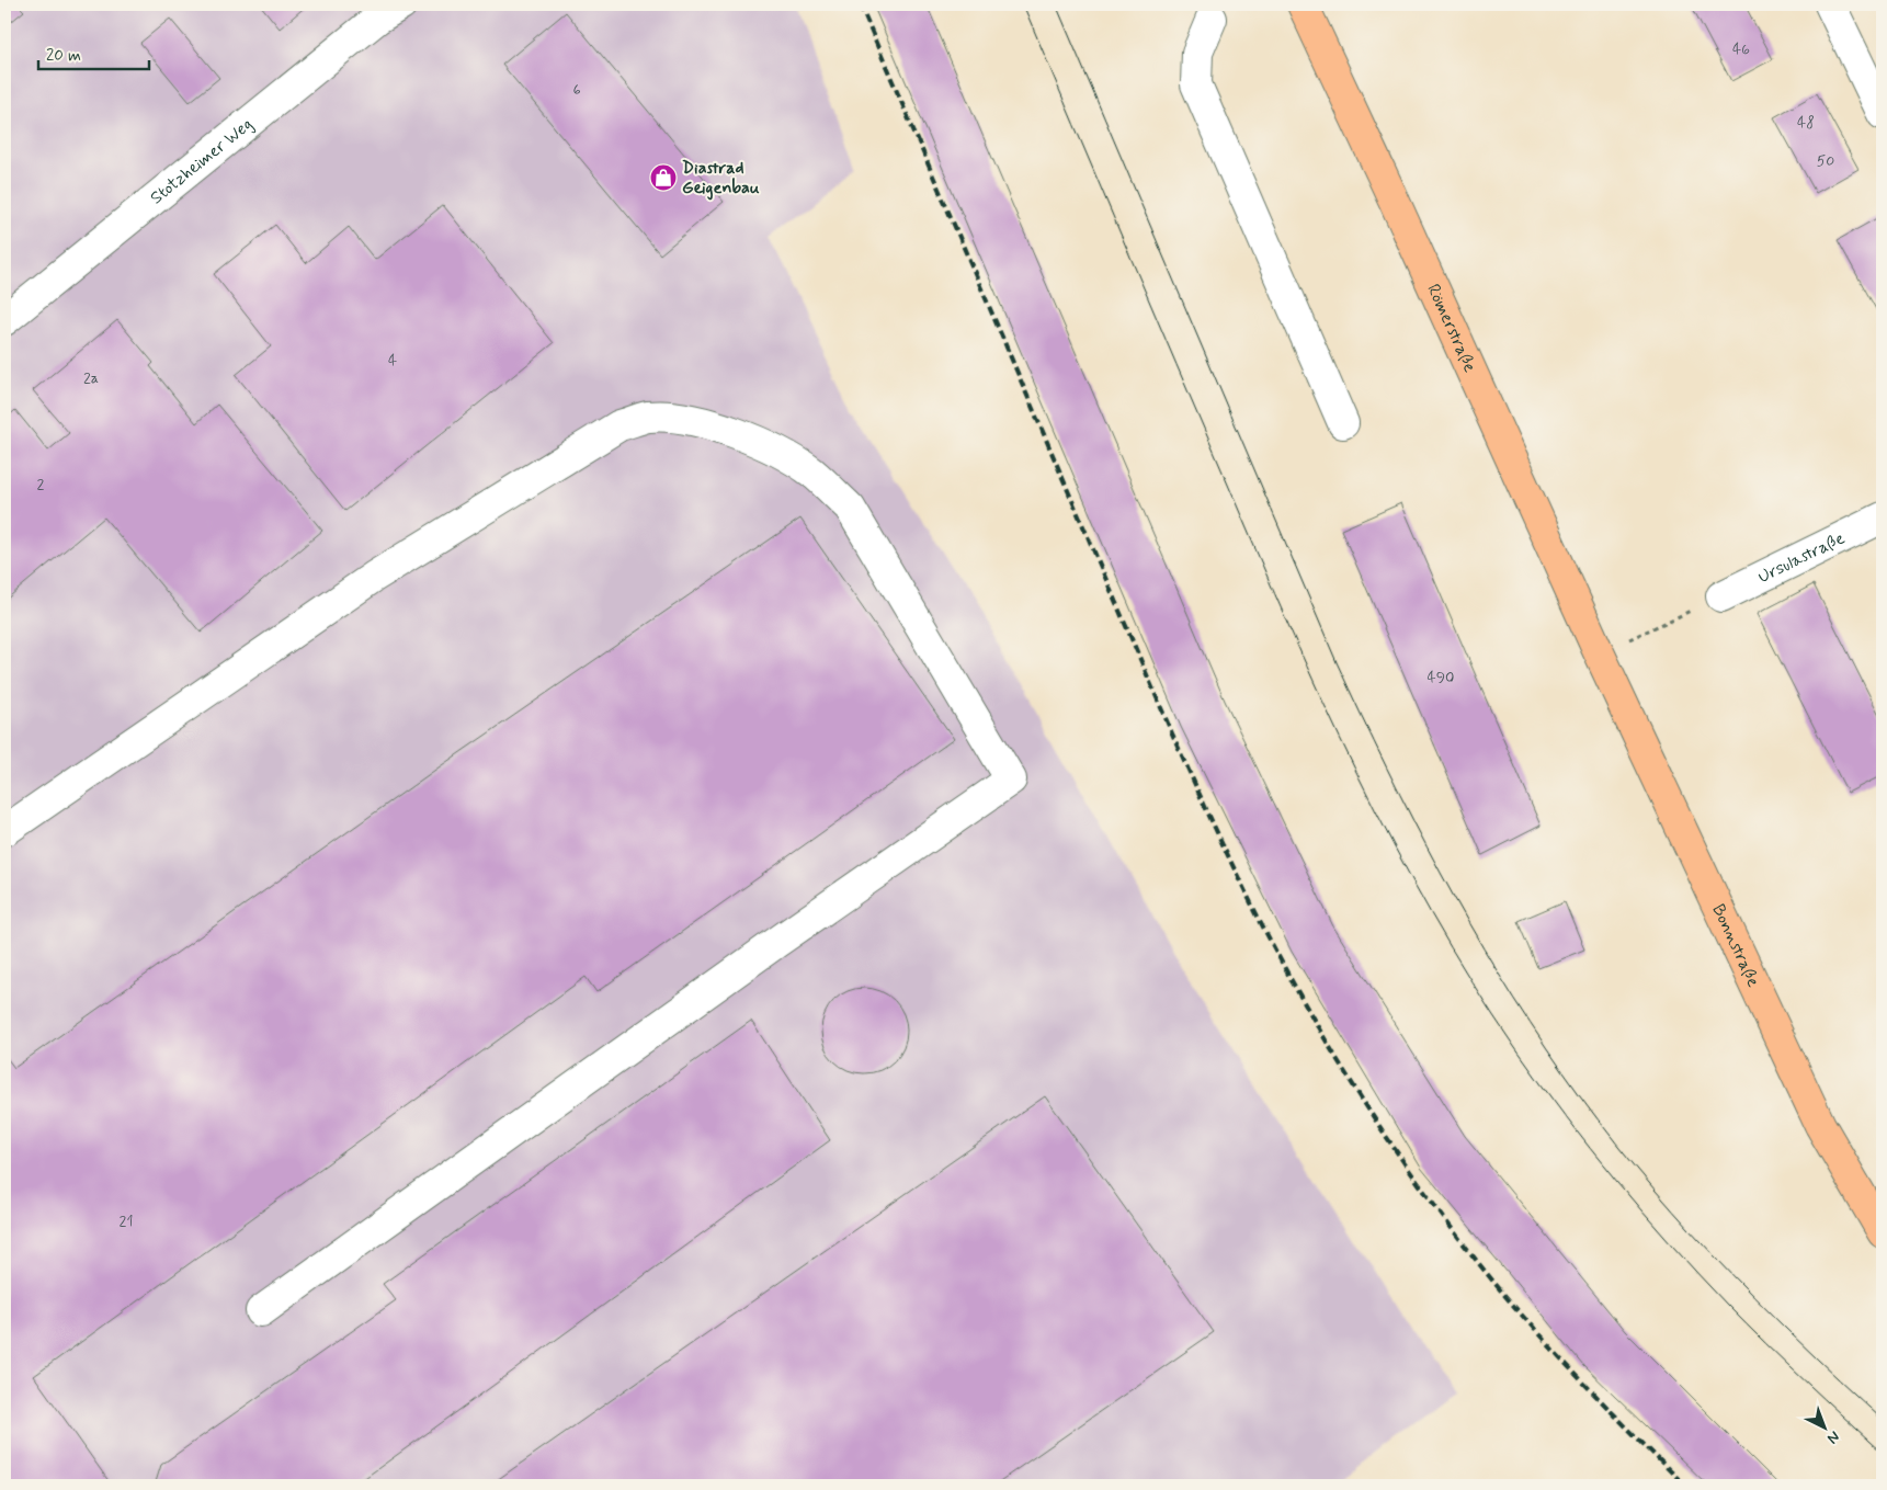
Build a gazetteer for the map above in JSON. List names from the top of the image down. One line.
{"streets":{"main road":["Römerstraße","Bonnstraße"],"street":["Stotzheimer Weg","Ursulastraße"]},"crossings":[["Römerstraße","Bonnstraße"]],"places":{"shop":["Diastrad Geigenbau"]},"house_numbers":["46","6","48","50","4","2a","2","490","21"],"scale_bar":"20 m","north":"bottom right"}
